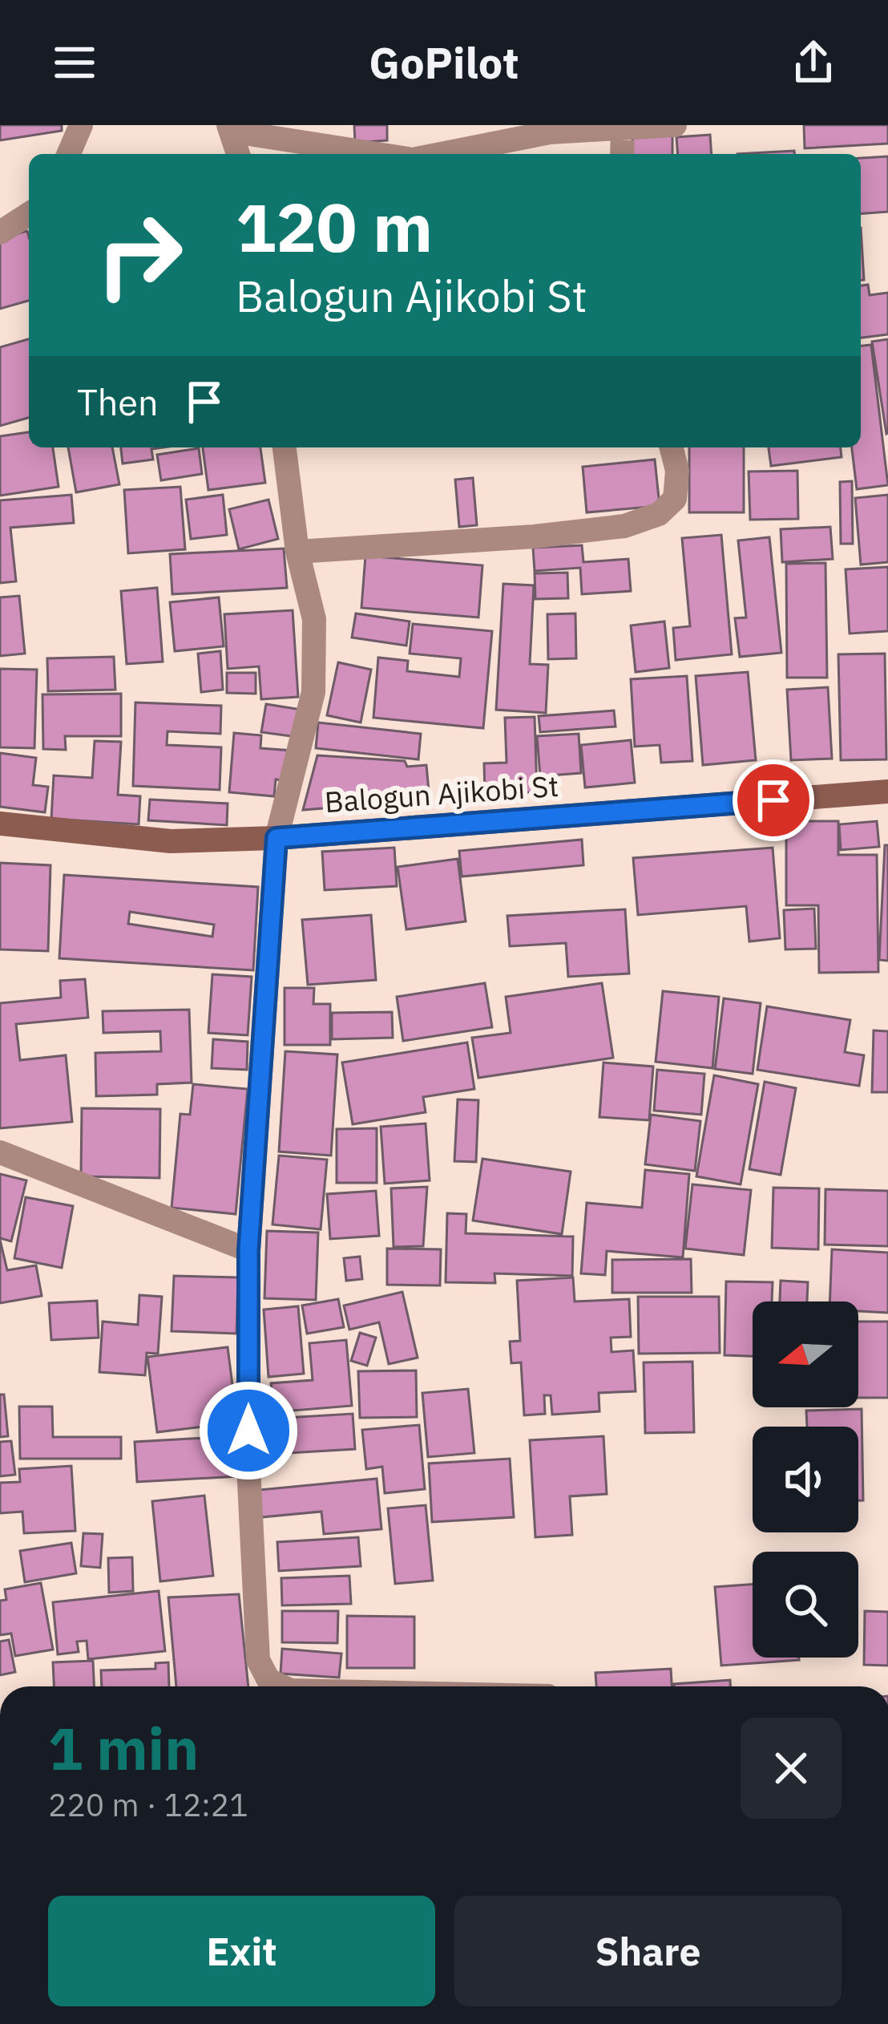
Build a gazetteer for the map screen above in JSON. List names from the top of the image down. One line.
{"streets":{"street":["Balogun Ajikobi St"]},"north":"left","page":{"header":"GoPilot","turn":["120 m","Balogun Ajikobi St"],"then":"Then","heading":["1 min","220 m · 12:21"],"buttons":["Exit","Share"]}}
